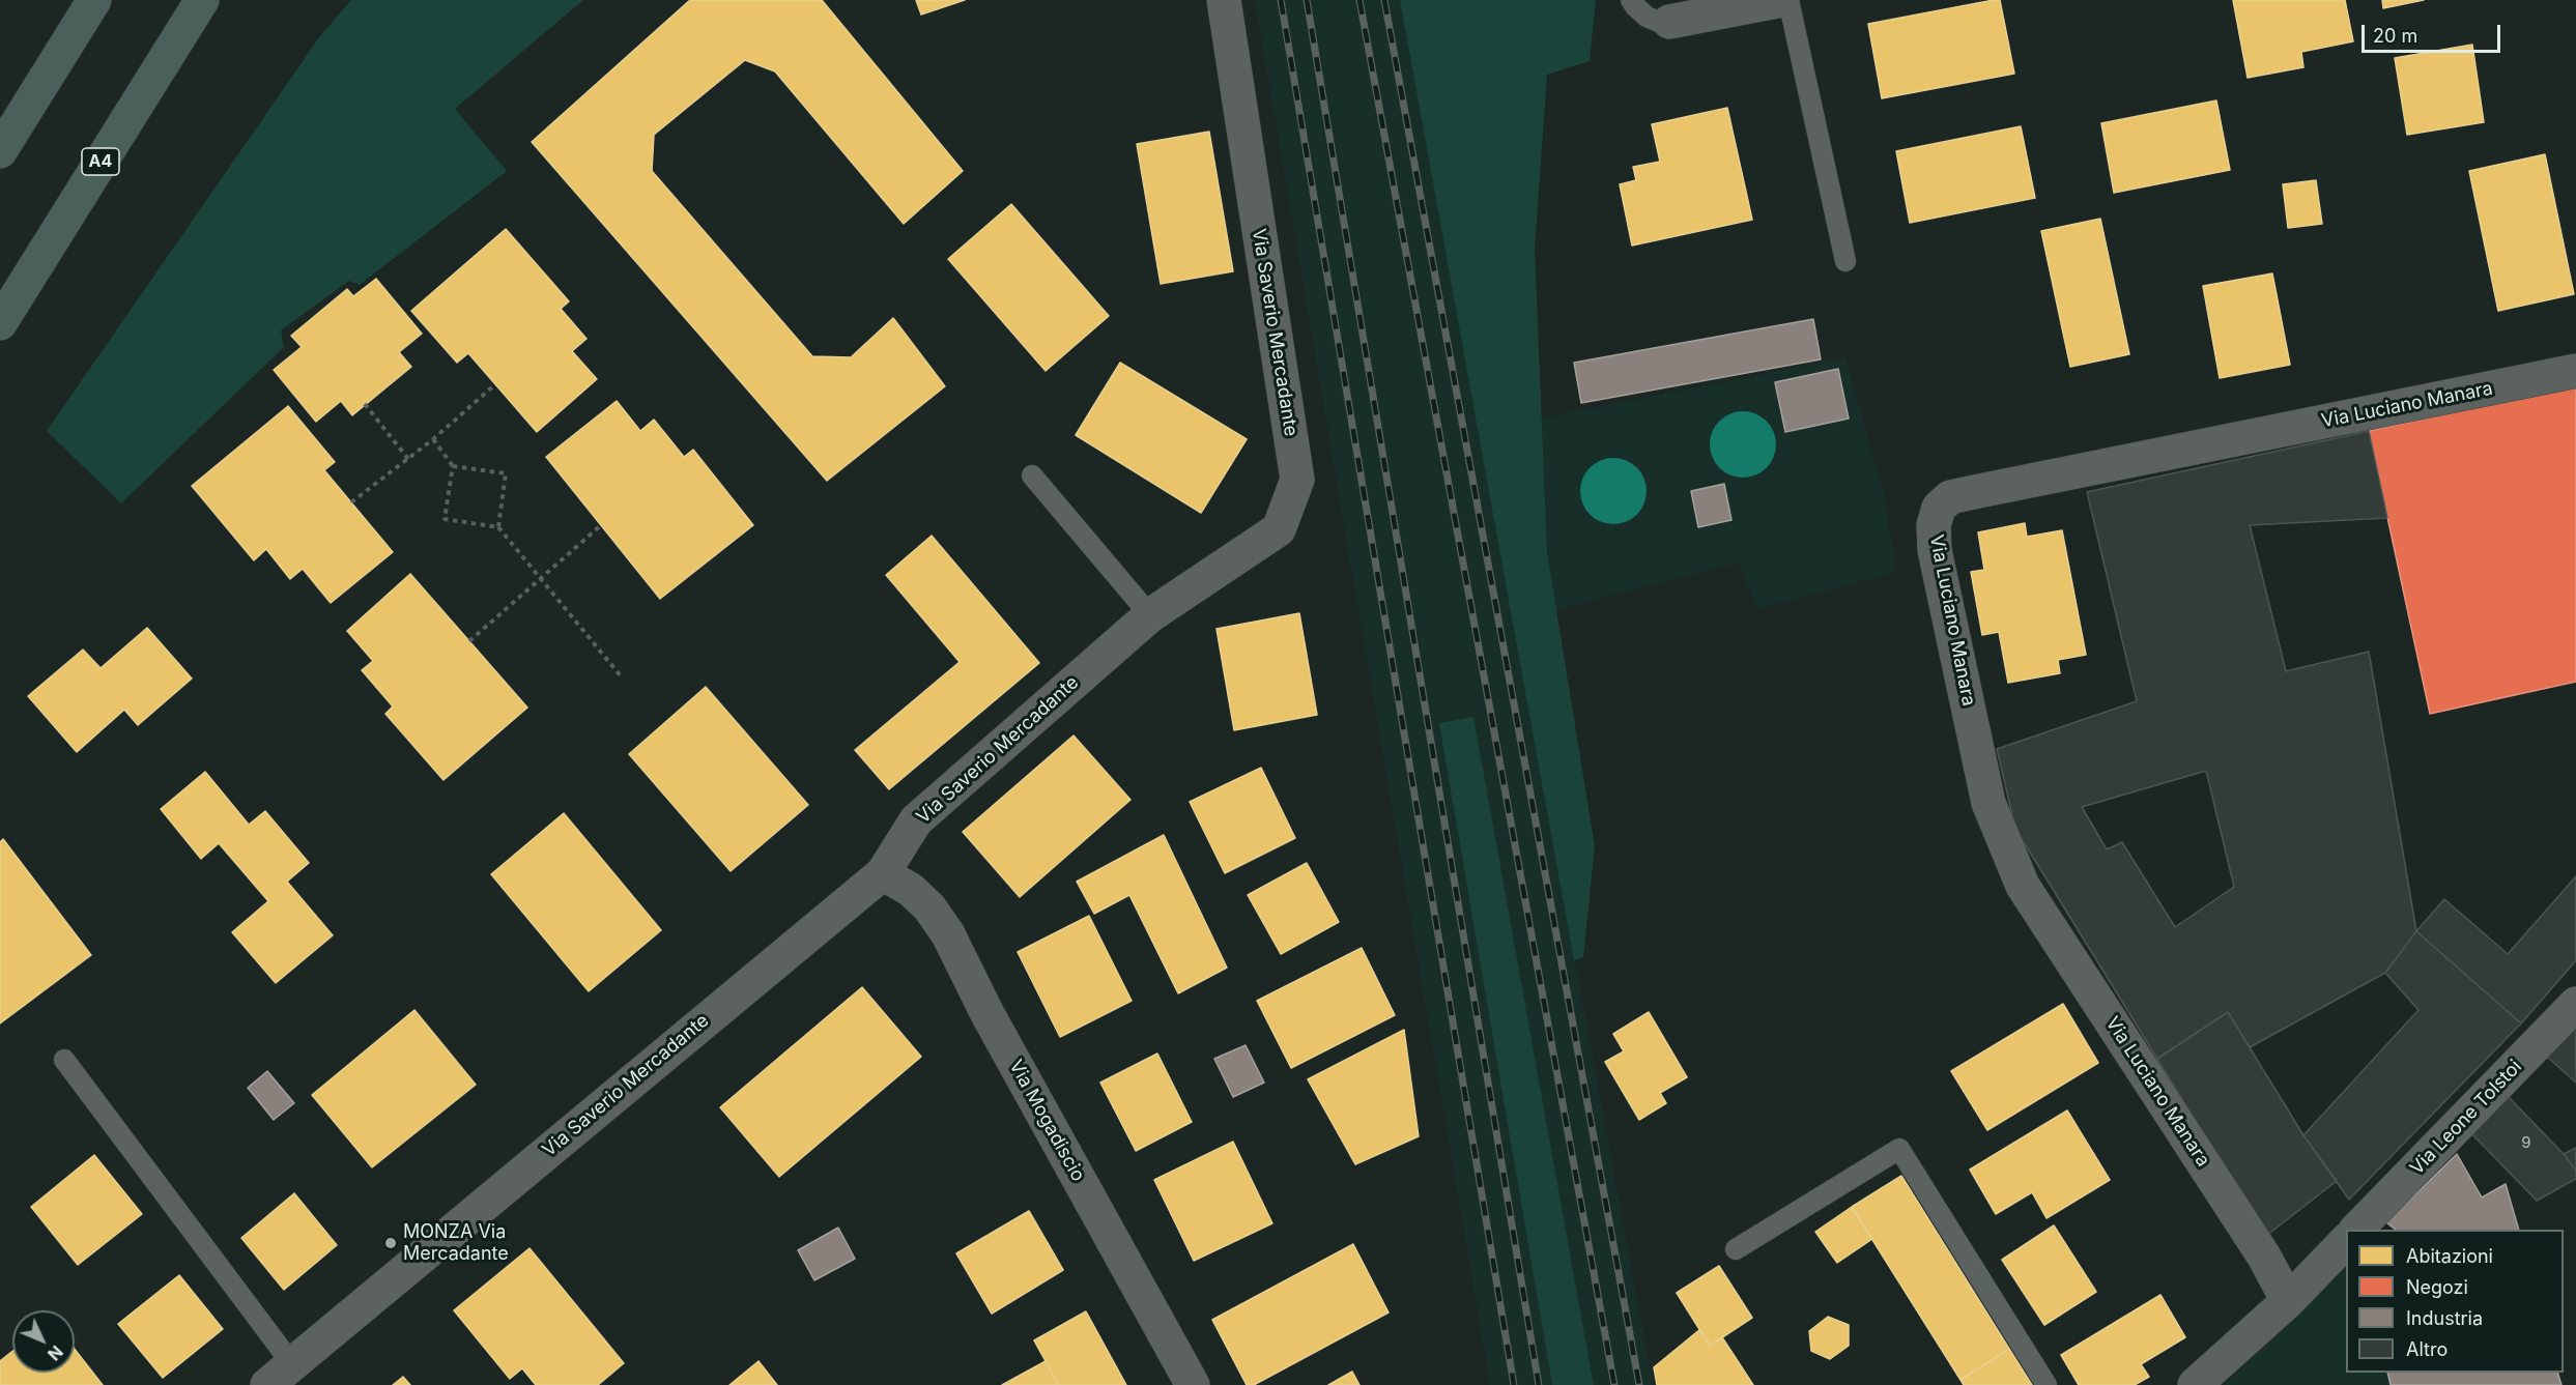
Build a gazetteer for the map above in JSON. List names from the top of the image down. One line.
{"streets":{"highway":["A4"],"street":["Via Saverio Mercadante","Via Luciano Manara","Via Leone Tolstoi","Via Mogadiscio"]},"crossings":[["Via Saverio Mercadante","Via Mogadiscio"]],"places":["MONZA Via Mercadante"],"house_numbers":["9"],"legend":["Abitazioni","Negozi","Industria","Altro"],"scale_bar":"20 m","north":"bottom right"}
